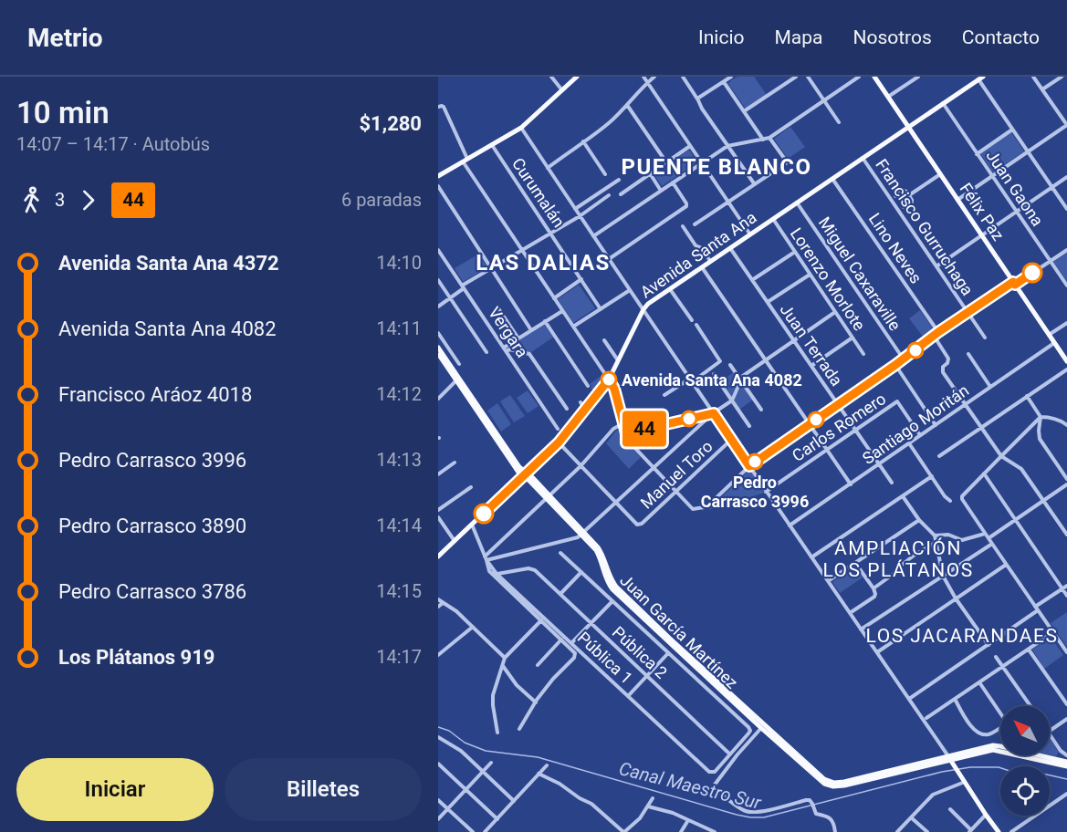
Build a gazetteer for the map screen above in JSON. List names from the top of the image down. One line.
{"streets":{"main road":["Félix Paz","Avenida Santa Ana","Juan García Martínez"],"street":["Juan Gaona","Curumalán","Francisco Gurruchaga","Lino Neves","Miguel Caxaraville","Lorenzo Morlote","Vergara","Juan Terrada","Santiago Moritán","Carlos Romero","Manuel Toro","Pública 2","Pública 1"]},"crossings":[["Juan Gaona","Avenida Santa Ana"],["Félix Paz","Avenida Santa Ana"],["Félix Paz","Santiago Moritán"],["Francisco Gurruchaga","Avenida Santa Ana"],["Lino Neves","Avenida Santa Ana"],["Avenida Santa Ana","Miguel Caxaraville"],["Avenida Santa Ana","Lorenzo Morlote"],["Avenida Santa Ana","Juan Terrada"],["Avenida Santa Ana","Juan García Martínez"],["Juan Terrada","Santiago Moritán"],["Juan Terrada","Carlos Romero"],["Santiago Moritán","Carlos Romero"],["Pública 2","Pública 1"]],"districts":["PUENTE BLANCO","LAS DALIAS","AMPLIACIÓN LOS PLÁTANOS","LOS JACARANDAES"],"water":["Canal Maestro Sur"],"places":["Avenida Santa Ana 4082","Pedro Carrasco 3996"],"lines":["bus line 44"],"north":"top left","page":{"header":"Metrio","nav":["Inicio","Mapa","Nosotros","Contacto"],"heading":["10 min","14:07 – 14:17 · Autobús","$1,280"],"on_map":"44","legs":["3","44","6 paradas"],"list":[{"name":"Avenida Santa Ana 4372","value":"14:10"},{"name":"Avenida Santa Ana 4082","value":"14:11"},{"name":"Francisco Aráoz 4018","value":"14:12"},{"name":"Pedro Carrasco 3996","value":"14:13"},{"name":"Pedro Carrasco 3890","value":"14:14"},{"name":"Pedro Carrasco 3786","value":"14:15"},{"name":"Los Plátanos 919","value":"14:17"}],"buttons":["Iniciar","Billetes"]}}
